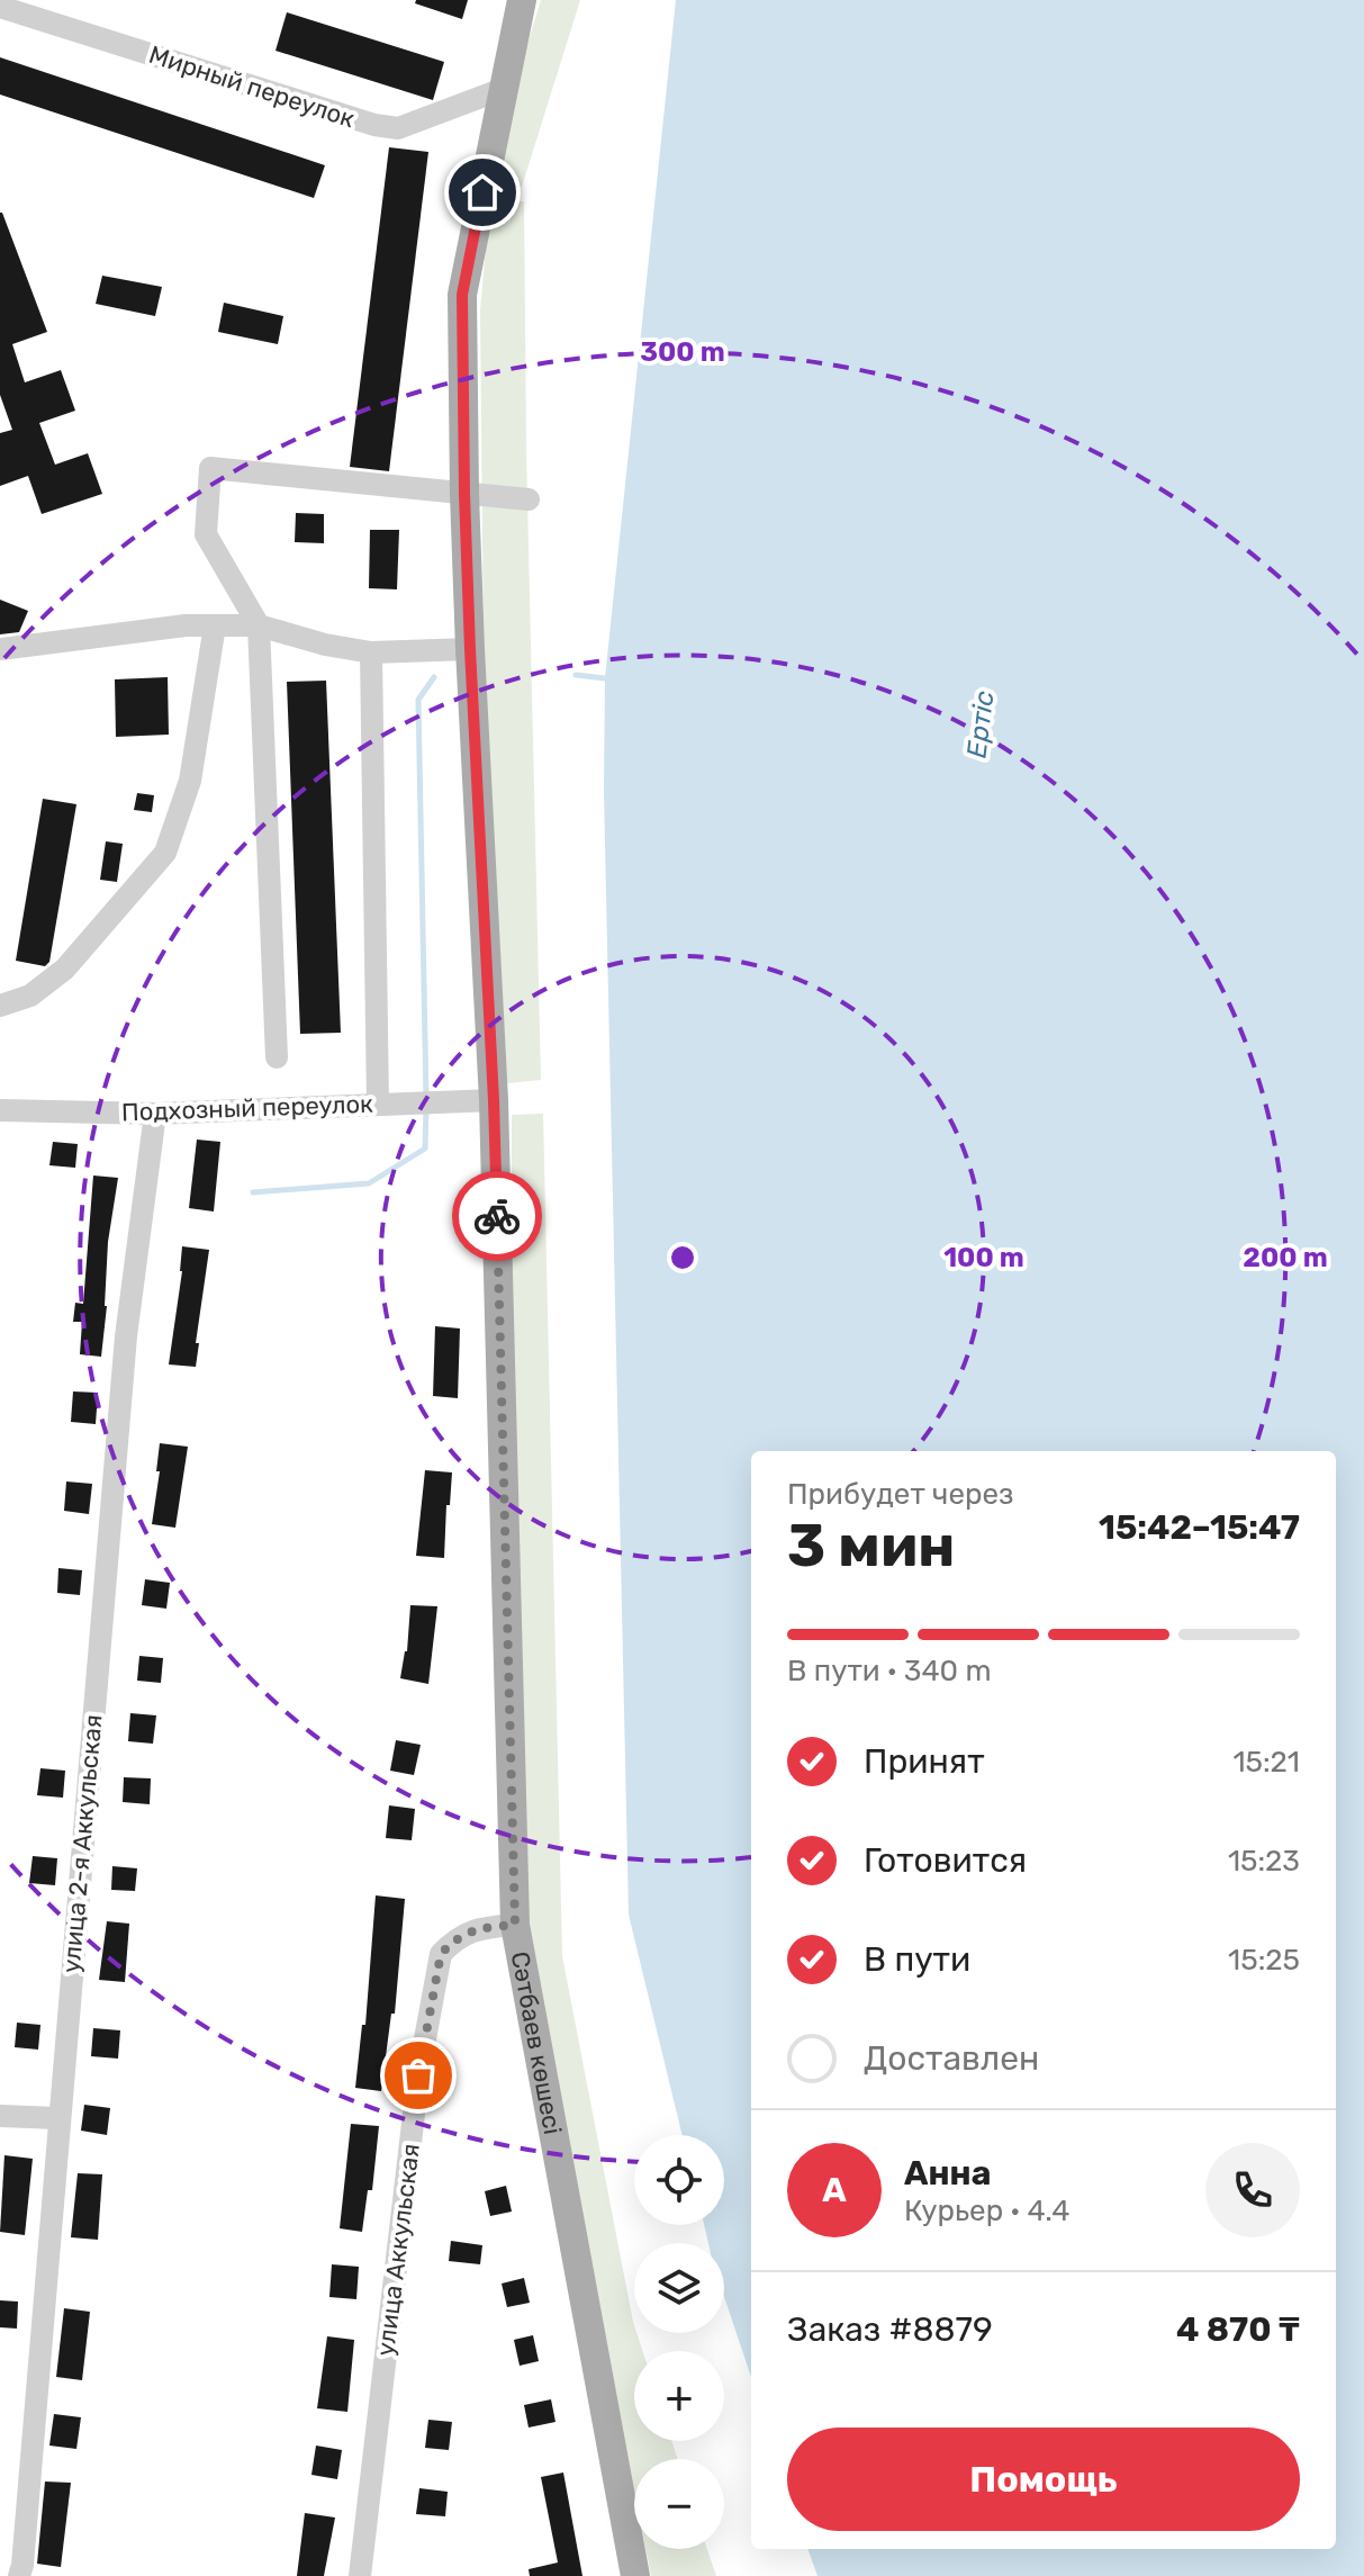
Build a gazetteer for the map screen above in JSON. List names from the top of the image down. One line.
{"streets":{"main road":["Сәтбаев көшесі"],"street":["Мирный переулок","Подхозный переулок","улица 2-я Аккульская","улица Аккульская"]},"crossings":[["Мирный переулок","Сәтбаев көшесі"],["Подхозный переулок","улица 2-я Аккульская"],["Подхозный переулок","Сәтбаев көшесі"],["Сәтбаев көшесі","улица Аккульская"]],"water":["Ертіс"],"page":{"heading":["3 мин","Прибудет через","15:42–15:47"],"panel":["Анна","Курьер · 4.4","Заказ #8879","4 870 ₸"],"bar":"В пути · 340 m","list":[["Принят","15:21"],["Готовится","15:23"],["В пути","15:25"],"Доставлен"],"map_buttons":["+","−"],"round":"А","buttons":"Помощь"},"rings":["300 m","100 m","200 m"]}
